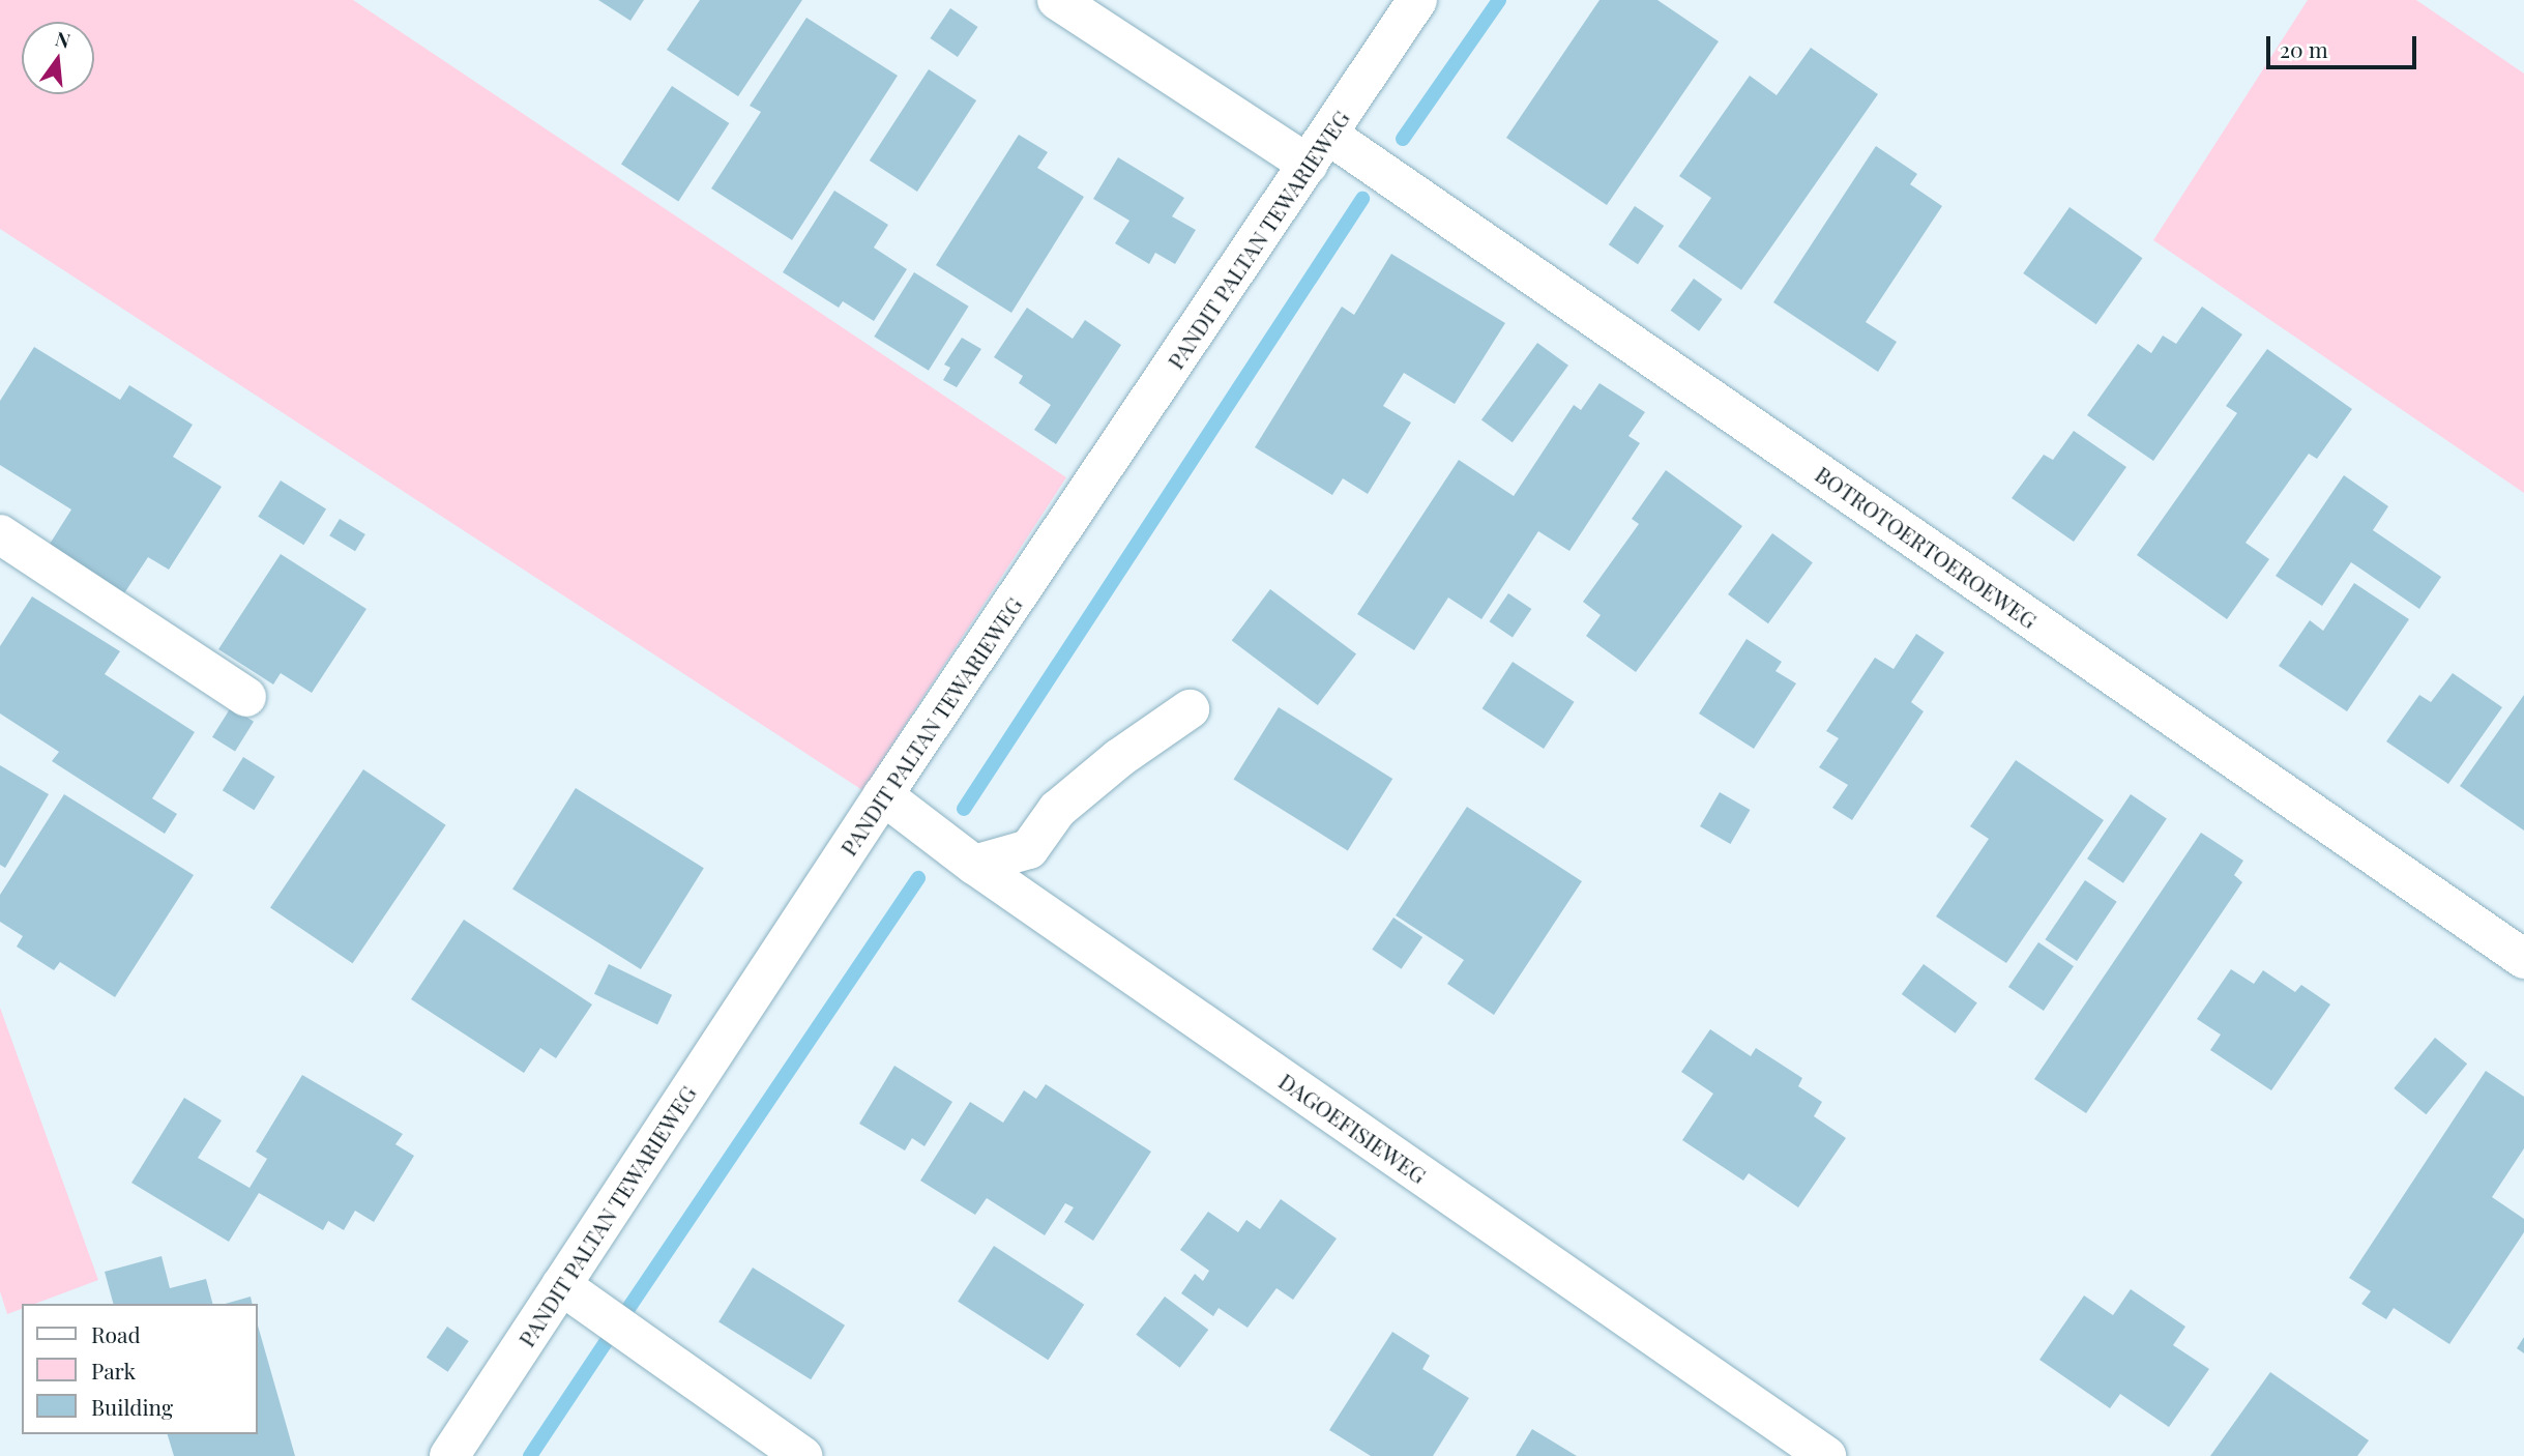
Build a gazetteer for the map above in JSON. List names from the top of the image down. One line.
{"streets":{"street":["PANDIT PALTAN TEWARIEWEG","BOTROTOERTOEROEWEG","DAGOEFISIEWEG"]},"crossings":[["PANDIT PALTAN TEWARIEWEG","BOTROTOERTOEROEWEG"],["PANDIT PALTAN TEWARIEWEG","DAGOEFISIEWEG"]],"legend":["Road","Park","Building"],"scale_bar":"20 m","north":"top"}
